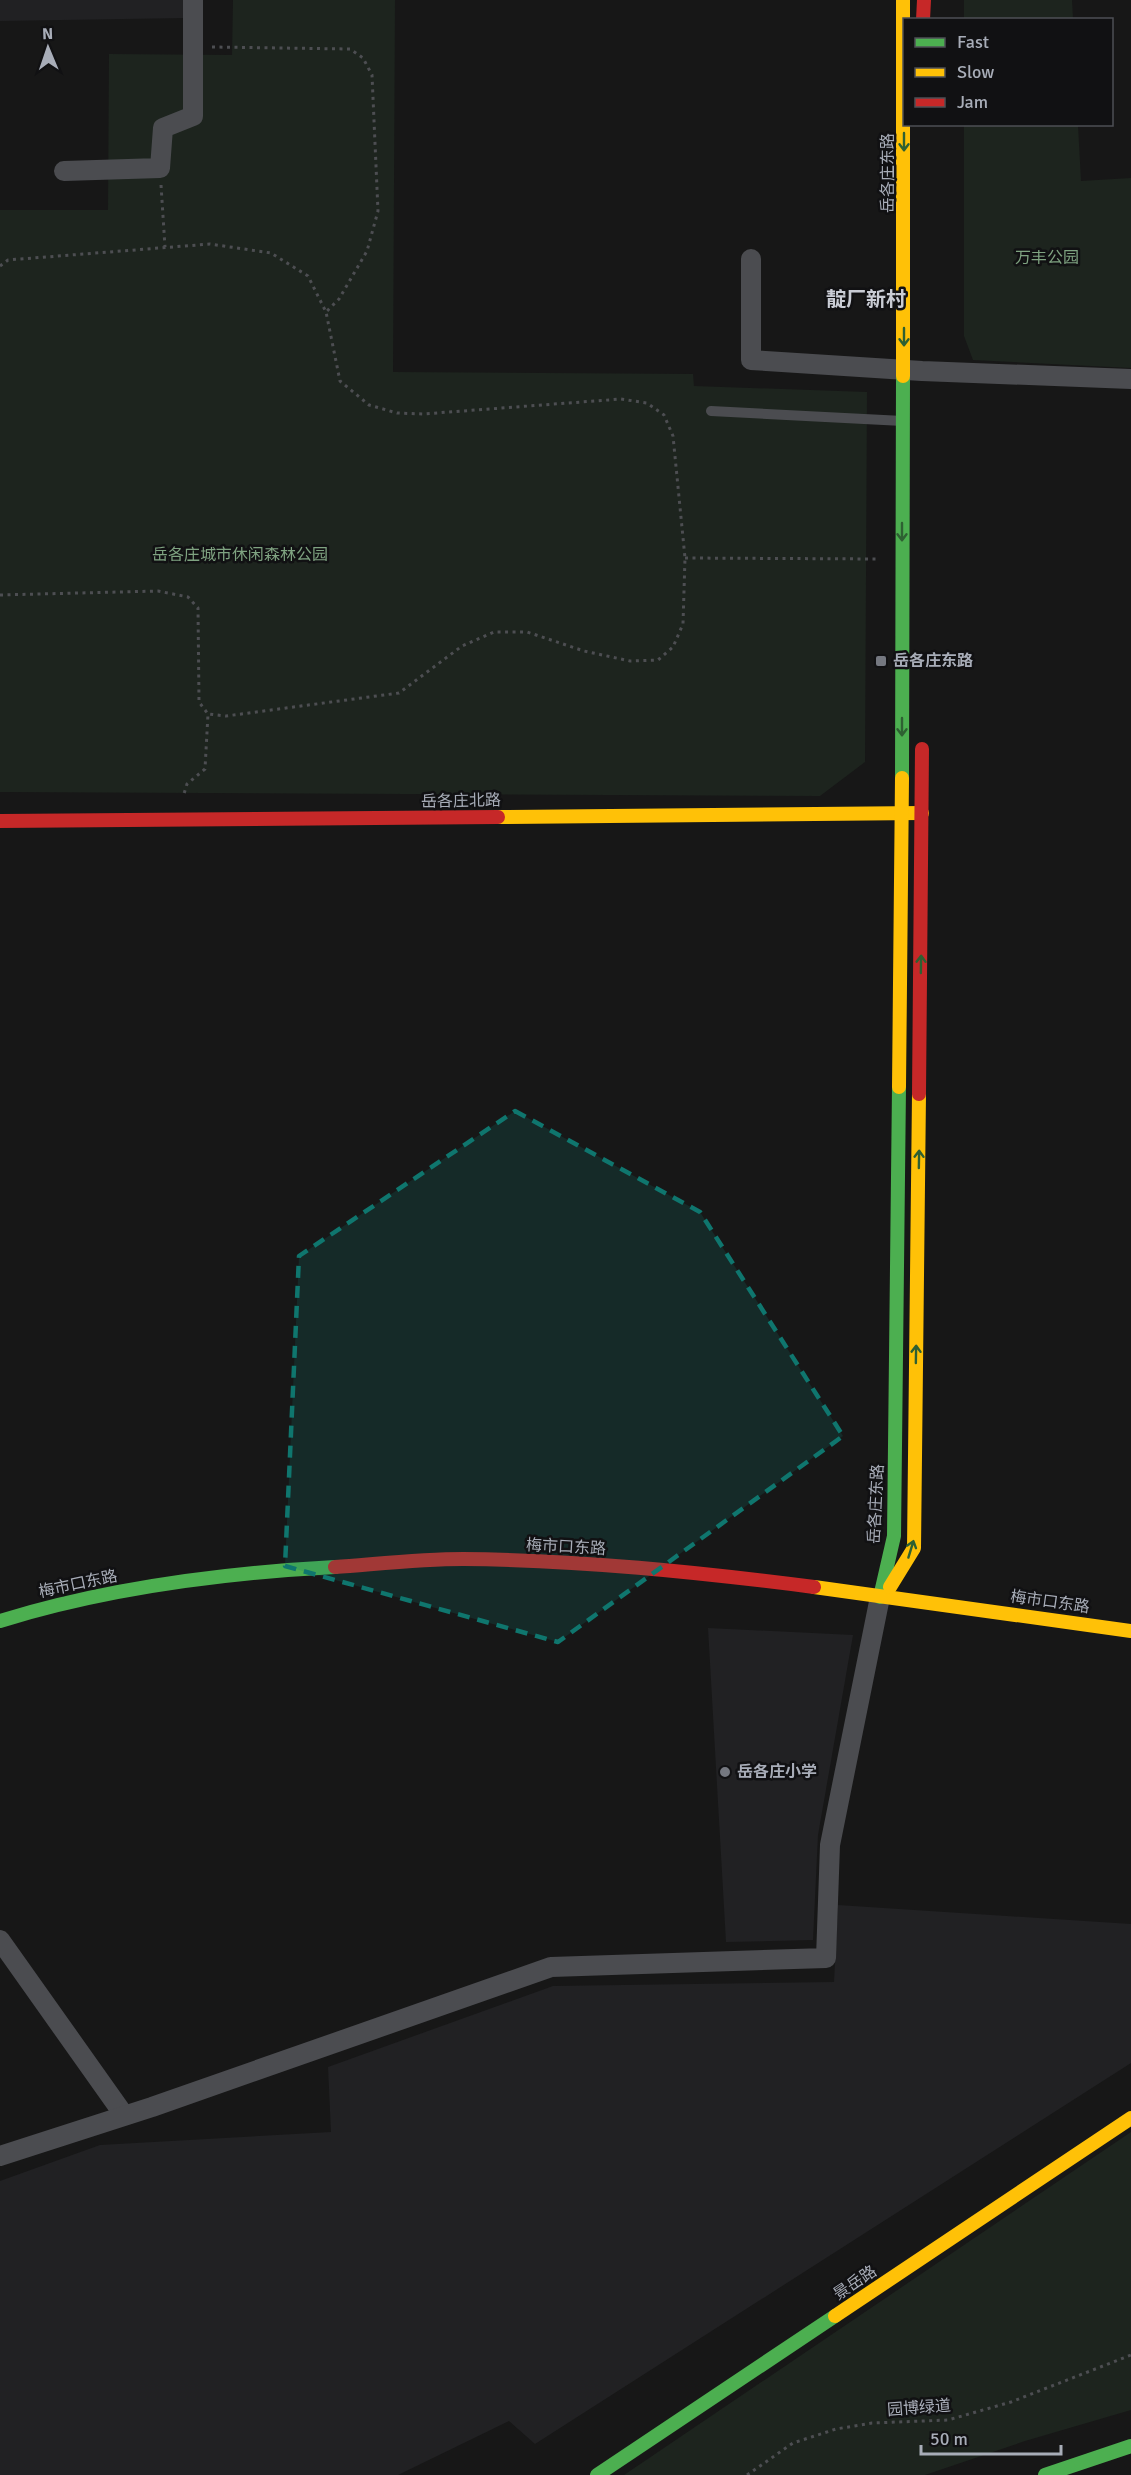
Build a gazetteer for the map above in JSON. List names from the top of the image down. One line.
{"streets":{"main road":["岳各庄东路","岳各庄北路","梅市口东路","景岳路"],"path":["园博绿道"]},"crossings":[["岳各庄东路","岳各庄北路"],["岳各庄东路","梅市口东路"]],"one_way":["岳各庄东路"],"districts":["靛厂新村"],"parks":["万丰公园","岳各庄城市休闲森林公园"],"places":{"transit":["岳各庄东路"],"other":["岳各庄小学"]},"legend":["Fast","Slow","Jam"],"scale_bar":"50 m","north":"top"}
